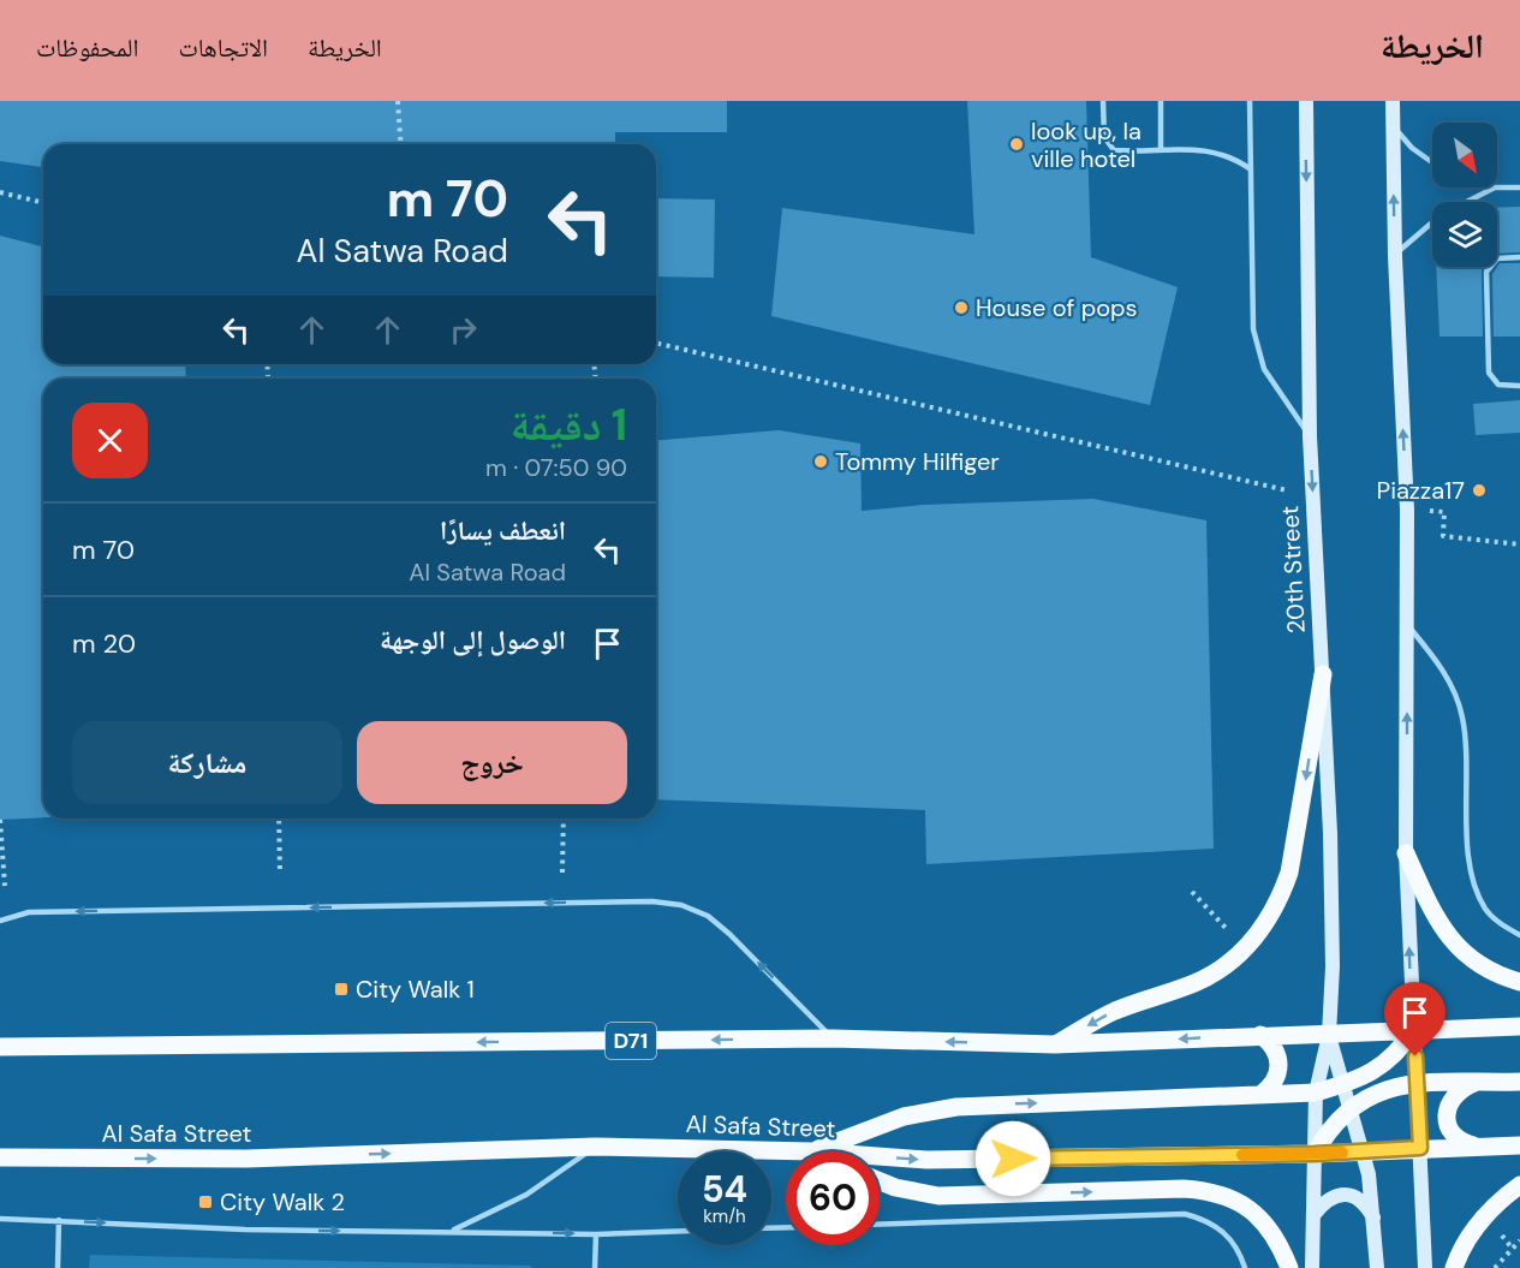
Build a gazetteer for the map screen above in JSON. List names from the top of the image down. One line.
{"streets":{"main road":["D71","Al Safa Street"],"street":["20th Street"]},"crossings":[["20th Street","D71"]],"places":{"other":["look up, la ville hotel","House of pops","Tommy Hilfiger","Piazza17"],"transit":["City Walk 1","City Walk 2"]},"north":"bottom right","page":{"header":"الخريطة","nav":["الخريطة","الاتجاهات","المحفوظات"],"turn":["70 m","Al Satwa Road"],"heading":["1 دقيقة","90 m · 07:50"],"list":[{"name":"انعطف يسارًا","note":"Al Satwa Road","value":"70 m"},{"name":"الوصول إلى الوجهة","value":"20 m"}],"buttons":["خروج","مشاركة"],"speed":"54 km/h","limit":"60"}}
